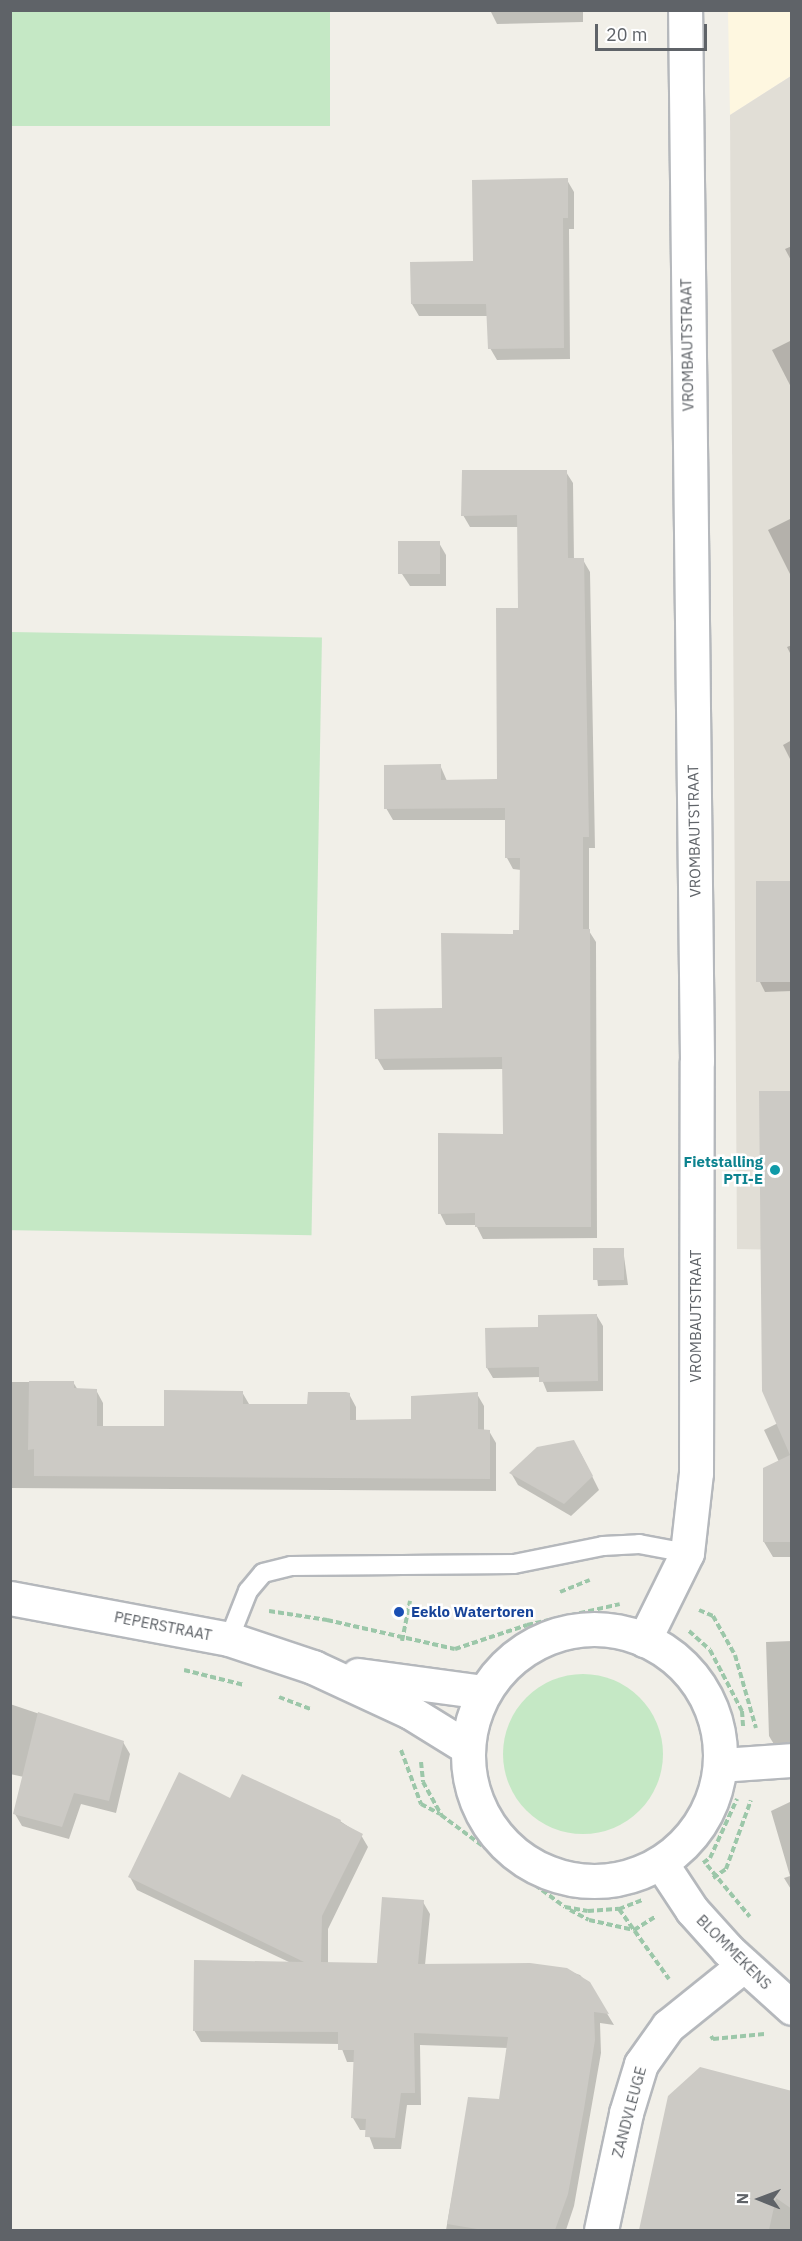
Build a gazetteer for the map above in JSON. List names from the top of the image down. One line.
{"streets":{"street":["VROMBAUTSTRAAT","PEPERSTRAAT","BLOMMEKENS","ZANDVLEUGE"]},"crossings":[["BLOMMEKENS","ZANDVLEUGE"]],"places":["Fietstalling PTI-E","Eeklo Watertoren"],"scale_bar":"20 m","north":"left"}
